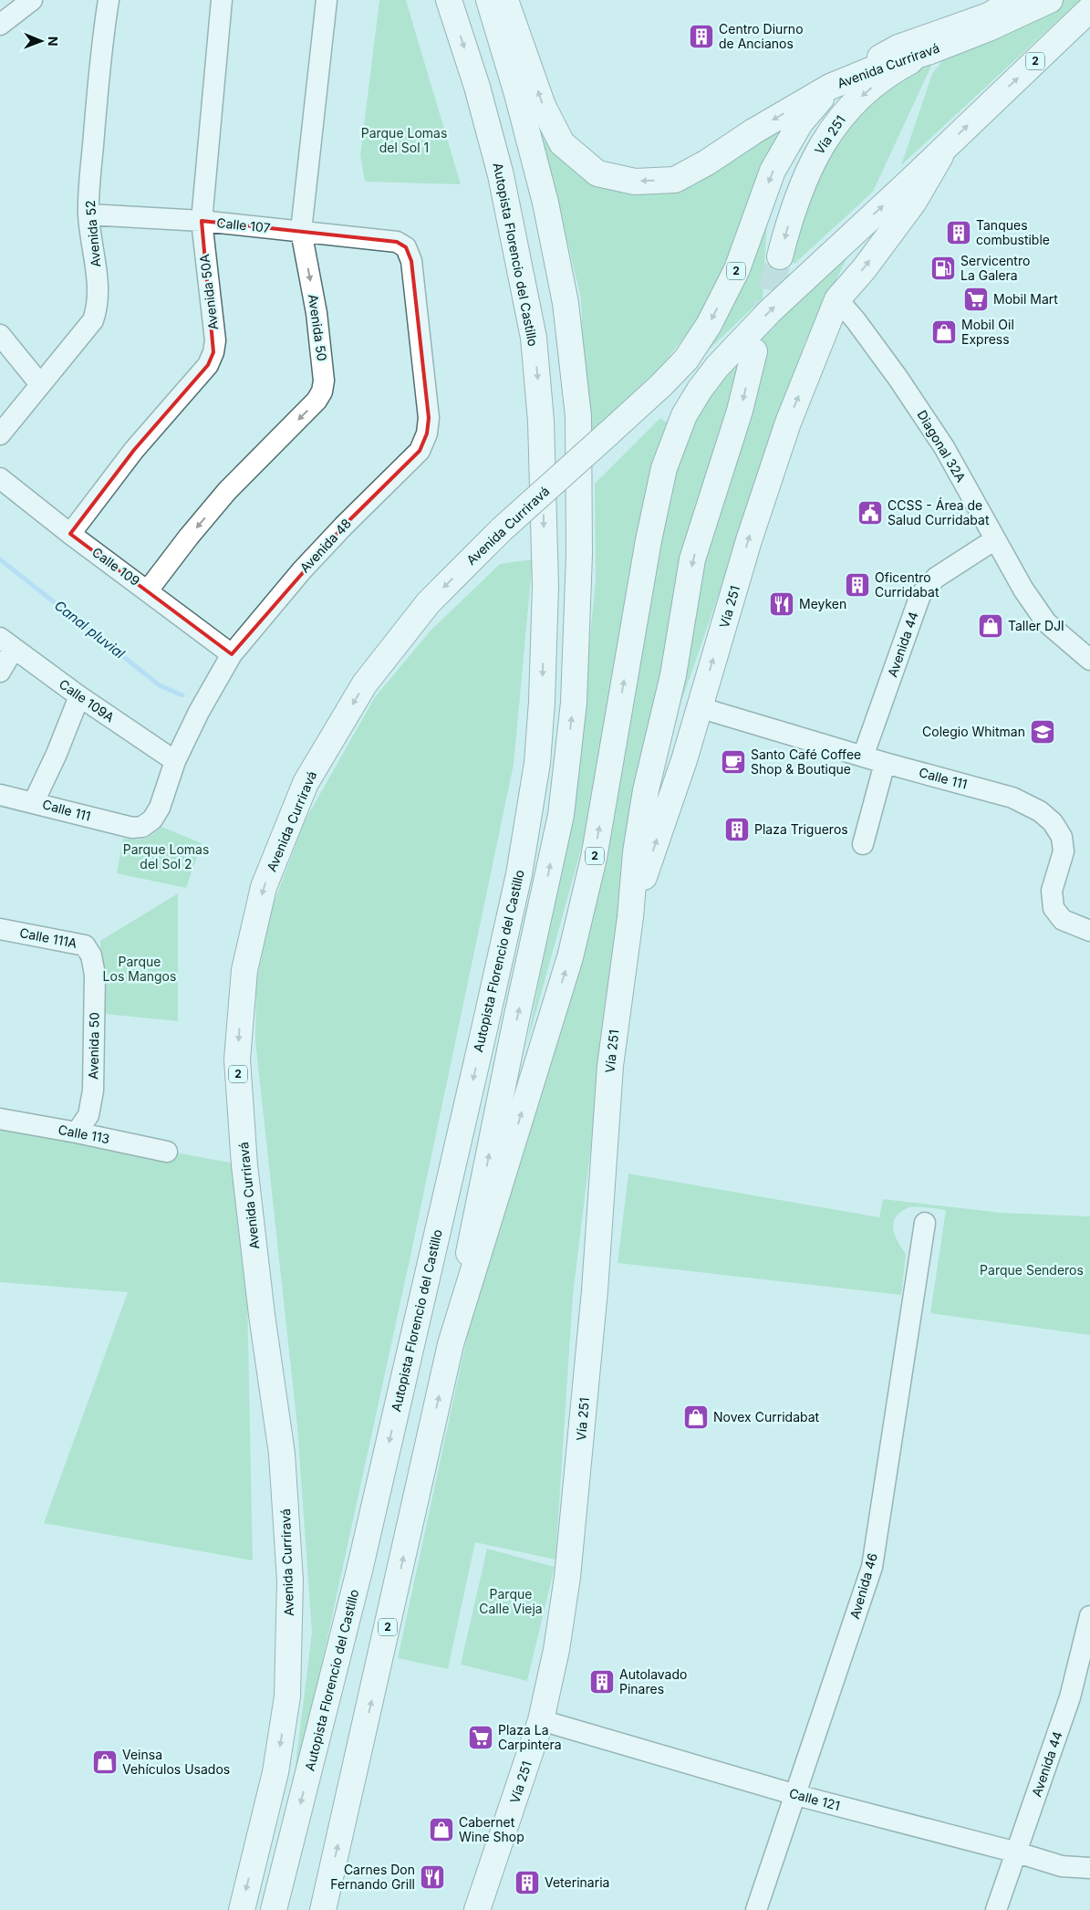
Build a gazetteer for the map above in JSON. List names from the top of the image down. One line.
{"streets":{"main road":["2","Avenida Curriravá","Vía 251","Autopista Florencio del Castillo"],"street":["Calle 107","Avenida 52","Avenida 50A","Avenida 50","Diagonal 32A","Avenida 48","Calle 109","Avenida 44","Calle 109A","Calle 111","Calle 111A","Calle 113","Avenida 46","Calle 121"]},"crossings":[["2","Vía 251"],["Avenida Curriravá","Vía 251"],["Vía 251","Diagonal 32A"],["Vía 251","Calle 111"],["Vía 251","Calle 121"],["Calle 107","Avenida 52"],["Calle 107","Avenida 50A"],["Calle 107","Avenida 50"],["Calle 107","Avenida 48"],["Avenida 50A","Calle 109"],["Avenida 50","Calle 109"],["Avenida 50","Calle 111A"],["Avenida 50","Calle 113"],["Diagonal 32A","Avenida 44"],["Avenida 48","Calle 109"],["Avenida 48","Calle 109A"],["Avenida 48","Calle 111"],["Avenida 44","Calle 111"],["Avenida 44","Calle 121"],["Avenida 46","Calle 121"]],"one_way":["Avenida 50"],"water":["Canal pluvial"],"parks":["Parque Lomas del Sol 1","Parque Lomas del Sol 2","Parque Los Mangos","Parque Senderos","Parque Calle Vieja"],"places":{"building":["Centro Diurno de Ancianos","Tanques combustible","Oficentro Curridabat","Plaza Trigueros","Autolavado Pinares","Veterinaria"],"fuel station":["Servicentro La Galera"],"supermarket":["Mobil Mart","Plaza La Carpintera"],"shop":["Mobil Oil Express","Taller DJI","Novex Curridabat","Veinsa Vehículos Usados","Cabernet Wine Shop"],"public building":["CCSS - Área de Salud Curridabat"],"restaurant":["Meyken","Carnes Don Fernando Grill"],"school or university":["Colegio Whitman"],"cafe":["Santo Café Coffee Shop & Boutique"]},"north":"right"}
